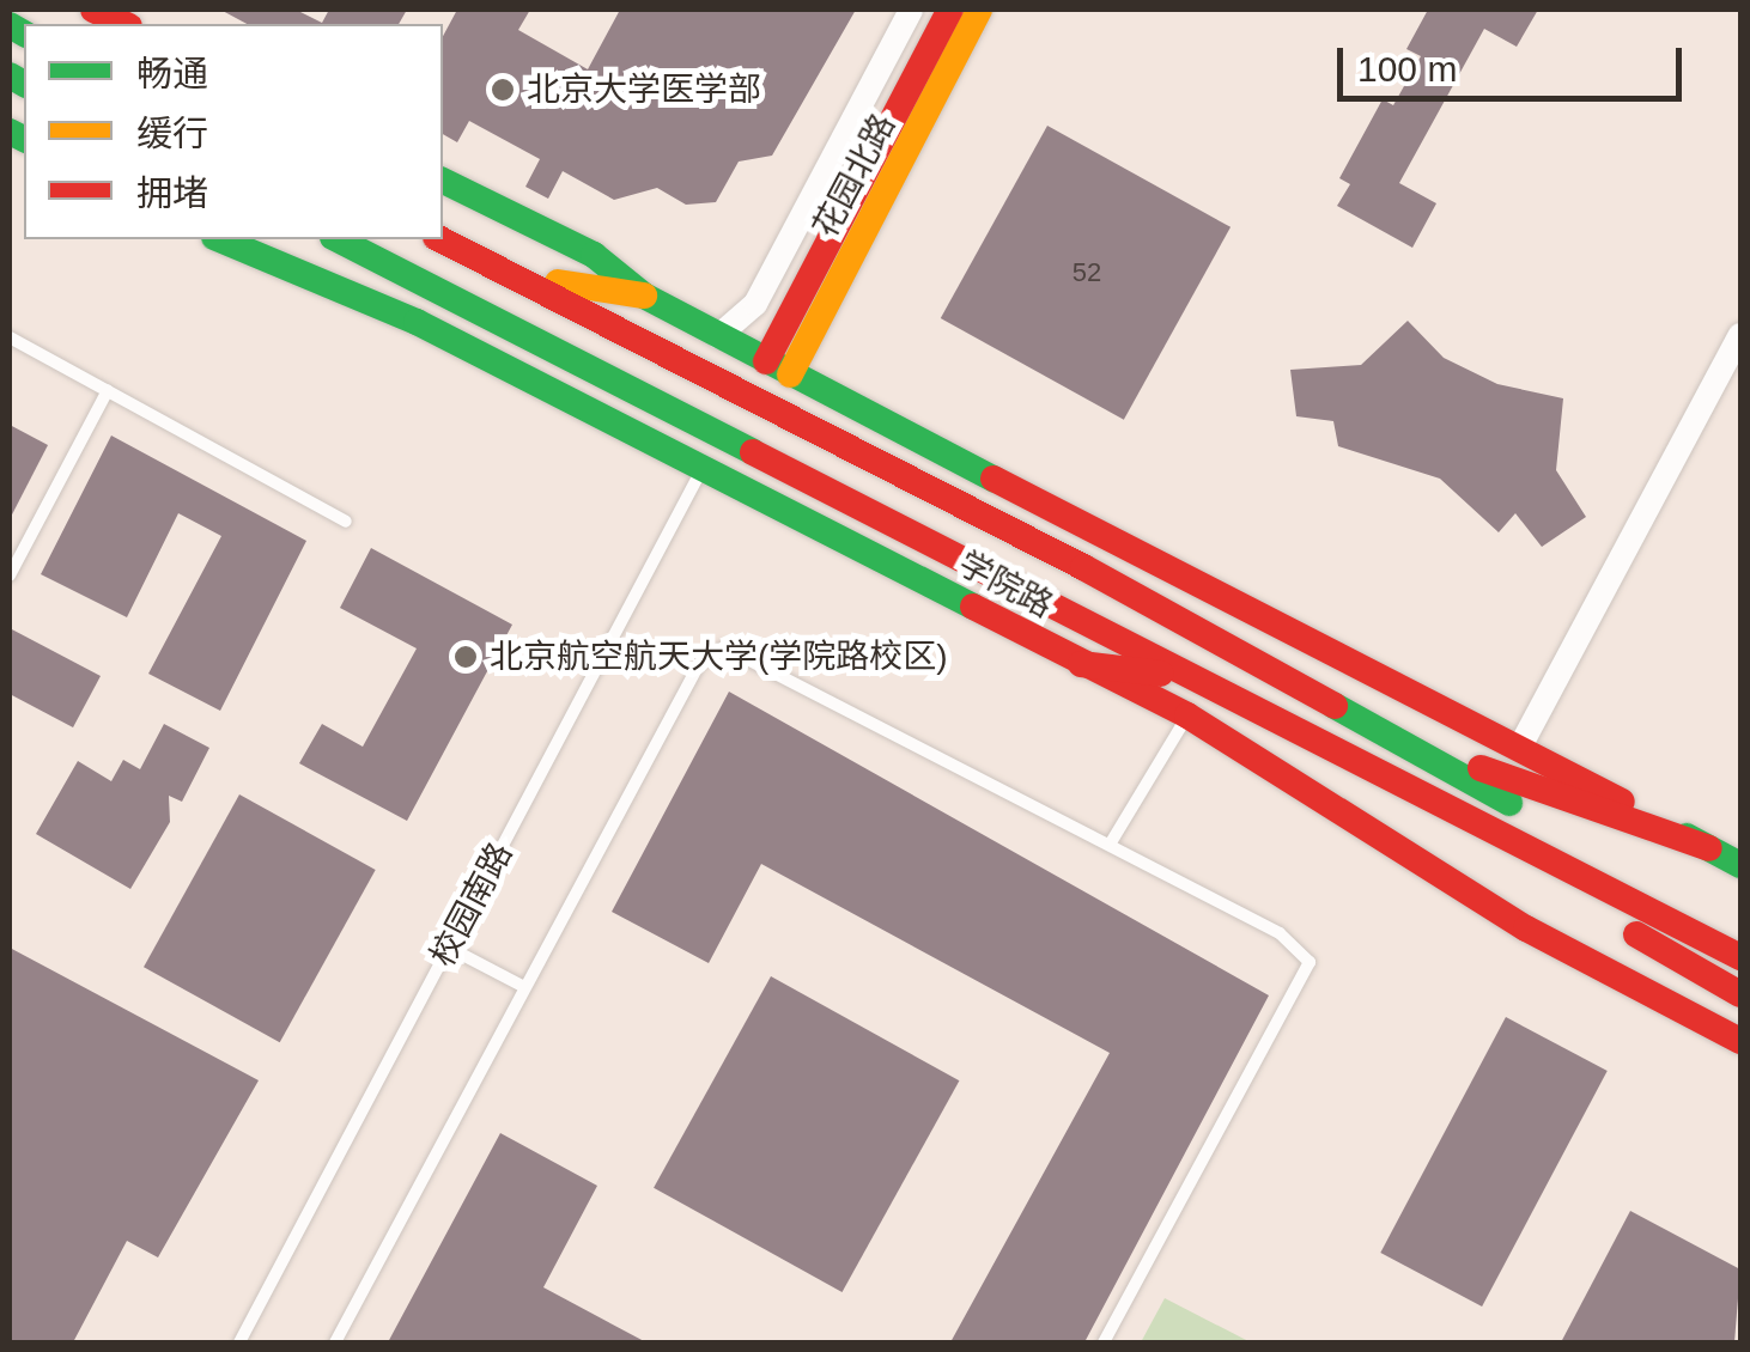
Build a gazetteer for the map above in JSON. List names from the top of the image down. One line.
{"streets":{"main road":["花园北路","学院路"],"lane":["校园南路"]},"crossings":[["学院路","校园南路"]],"places":["北京大学医学部","北京航空航天大学(学院路校区)"],"house_numbers":["52"],"legend":["畅通","缓行","拥堵"],"scale_bar":"100 m"}
